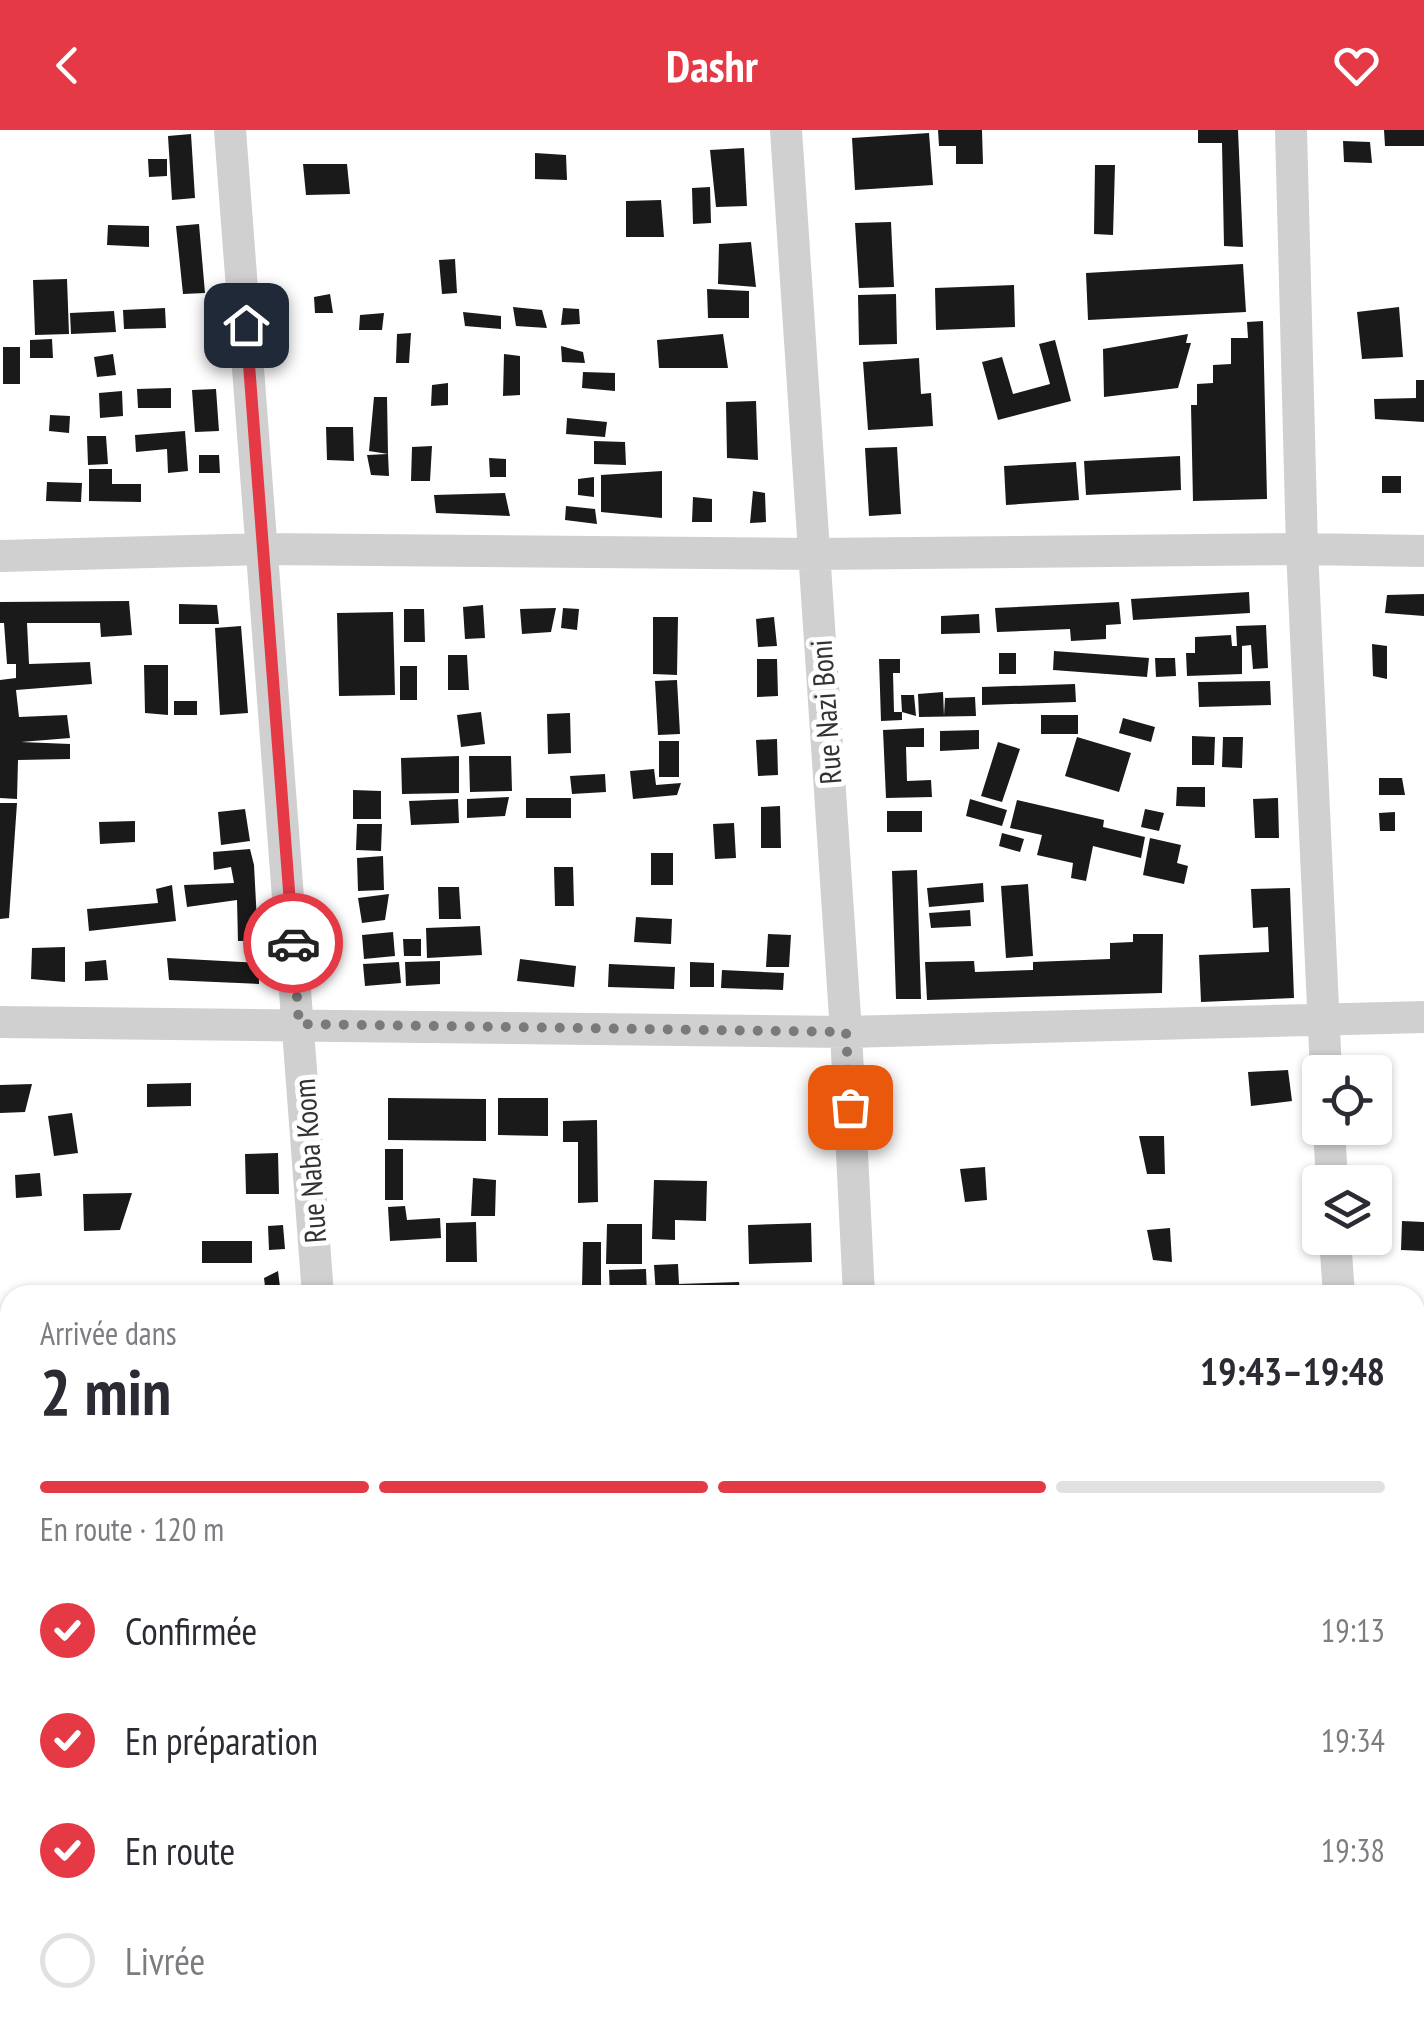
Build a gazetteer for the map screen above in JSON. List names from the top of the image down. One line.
{"streets":{"street":["Rue Nazi Boni","Rue Naba Koom"]},"page":{"header":"Dashr","heading":["2 min","Arrivée dans","19:43–19:48"],"bar":"En route · 120 m","list":[["Confirmée","19:13"],["En préparation","19:34"],["En route","19:38"],"Livrée"]}}
